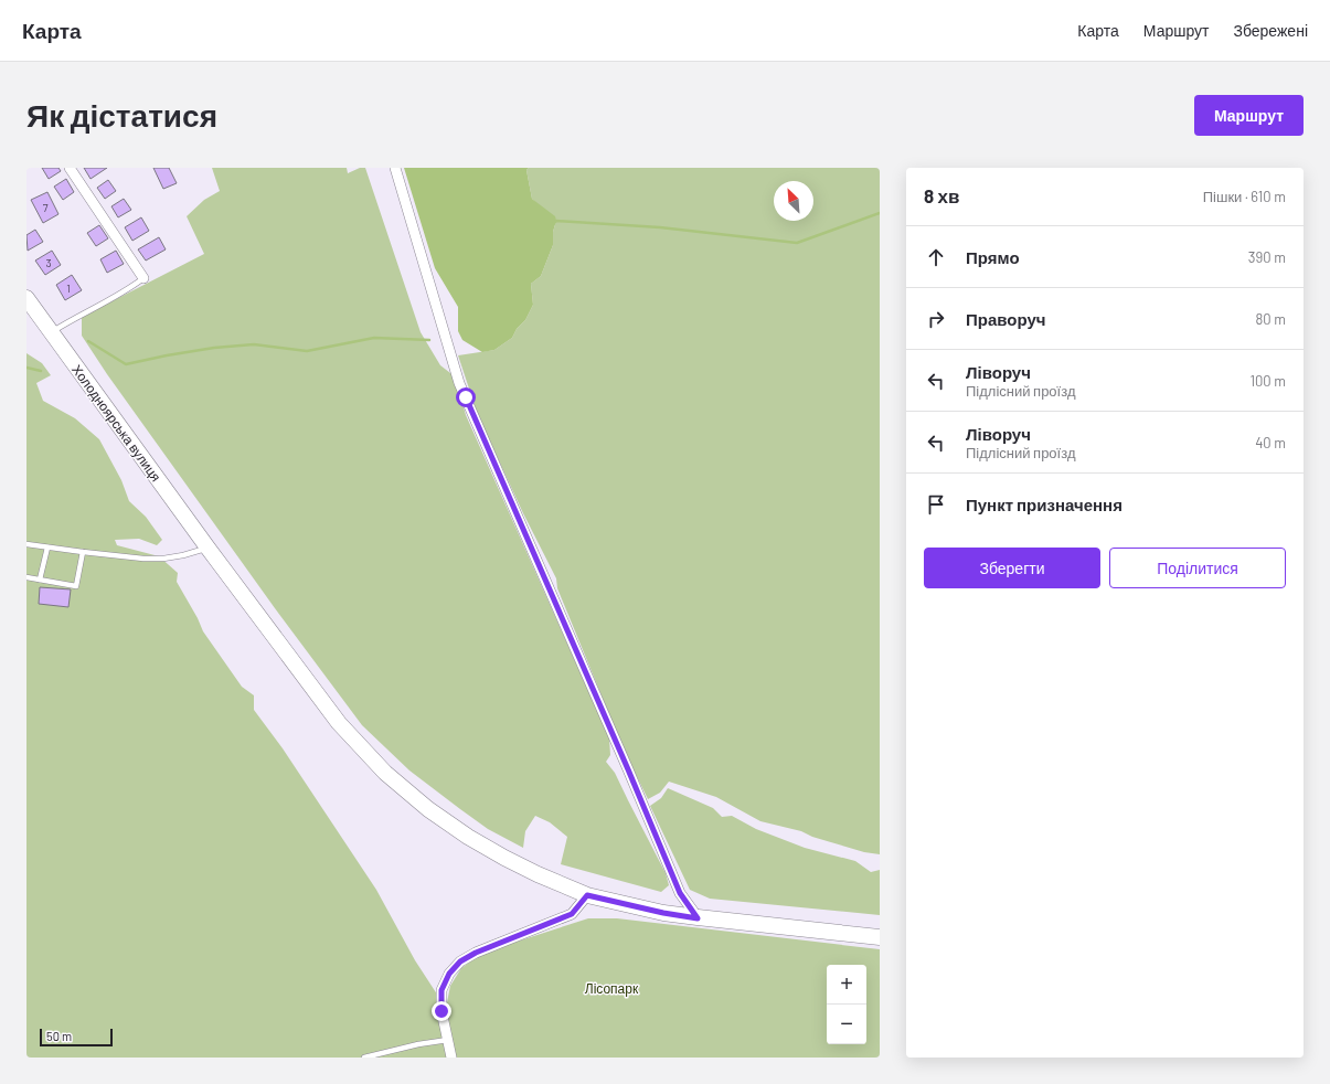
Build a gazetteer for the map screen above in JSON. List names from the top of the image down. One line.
{"streets":{"main road":["Холодноярська вулиця"]},"parks":["Лісопарк"],"house_numbers":["7","3","1"],"scale_bar":"50 m","north":"top left","page":{"header":"Карта","nav":["Карта","Маршрут","Збережені"],"buttons":["Маршрут",["Зберегти","Поділитися"]],"title":"Як дістатися","heading":["8 хв","Пішки · 610 m"],"list":[["Прямо","390 m"],["Праворуч","80 m"],["Ліворуч","Підлісний проїзд","100 m"],["Ліворуч","Підлісний проїзд","40 m"],"Пункт призначення"],"map_buttons":["+","−"],"scale":"50 m"}}
